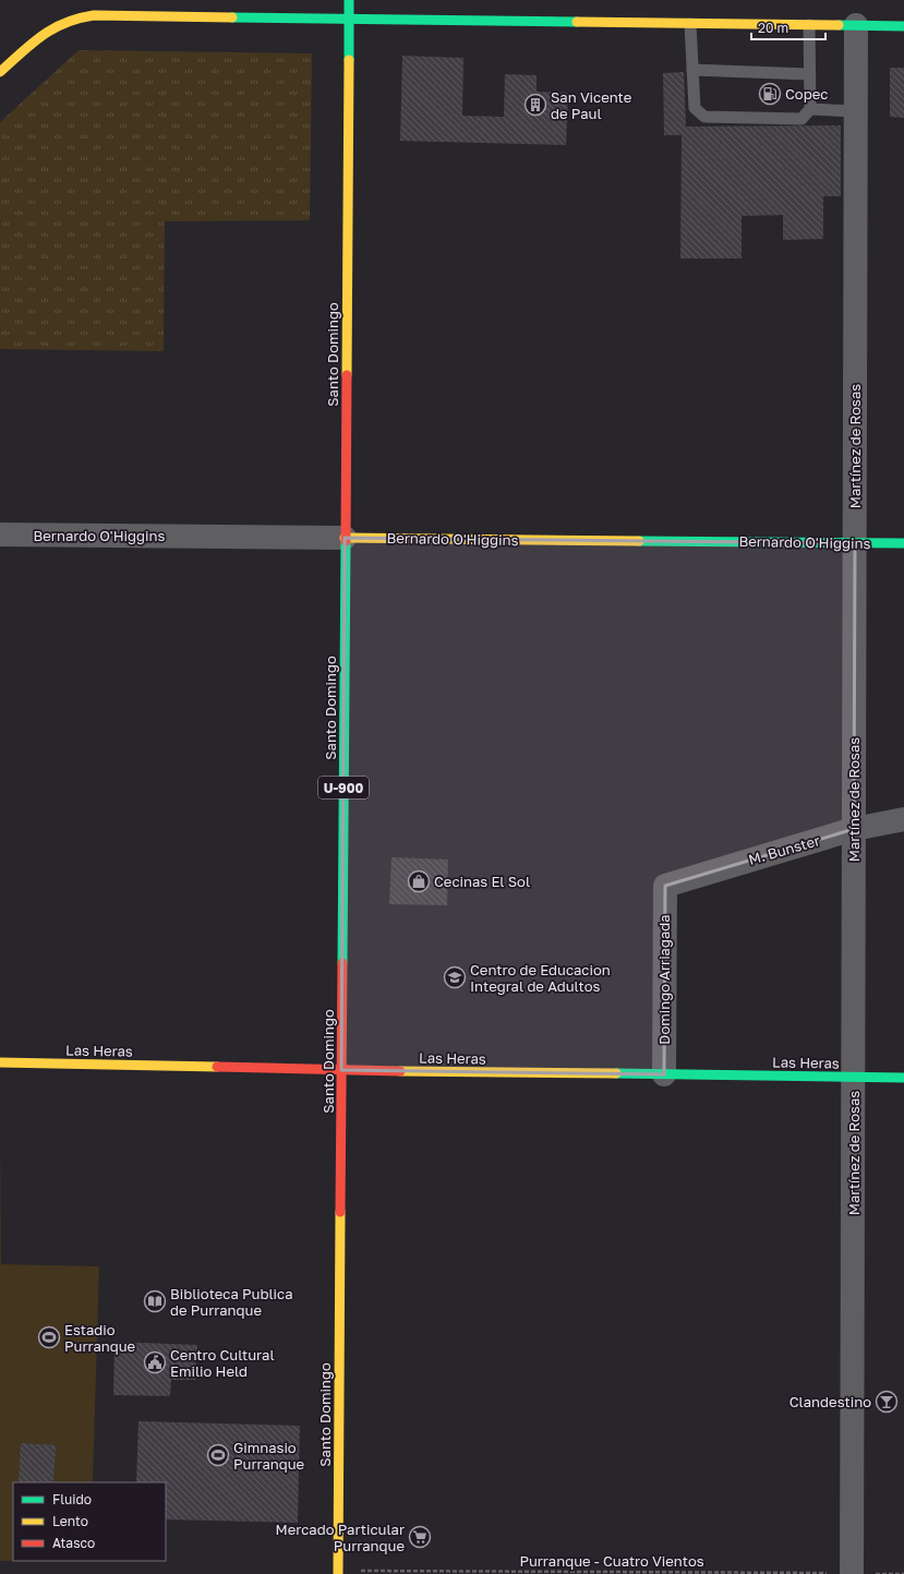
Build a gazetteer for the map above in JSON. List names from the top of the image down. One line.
{"streets":{"main road":["Santo Domingo","Bernardo O'Higgins","U-900","Las Heras"],"street":["Martínez de Rosas","M. Bunster","Domingo Arriagada"],"path":["Purranque - Cuatro Vientos"]},"crossings":[["Santo Domingo","Bernardo O'Higgins"],["Santo Domingo","Las Heras"],["Santo Domingo","Purranque - Cuatro Vientos"],["Martínez de Rosas","Bernardo O'Higgins"],["Martínez de Rosas","M. Bunster"],["Martínez de Rosas","Las Heras"],["Martínez de Rosas","Purranque - Cuatro Vientos"],["M. Bunster","Domingo Arriagada"],["Domingo Arriagada","Las Heras"]],"places":{"fuel station":["Copec"],"building":["San Vicente de Paul"],"shop":["Cecinas El Sol"],"school or university":["Centro de Educacion Integral de Adultos"],"library":["Biblioteca Publica de Purranque"],"sports":["Estadio Purranque","Gimnasio Purranque"],"public building":["Centro Cultural Emilio Held"],"bar":["Clandestino"],"supermarket":["Mercado Particular Purranque"]},"legend":["Fluido","Lento","Atasco"],"scale_bar":"20 m"}
